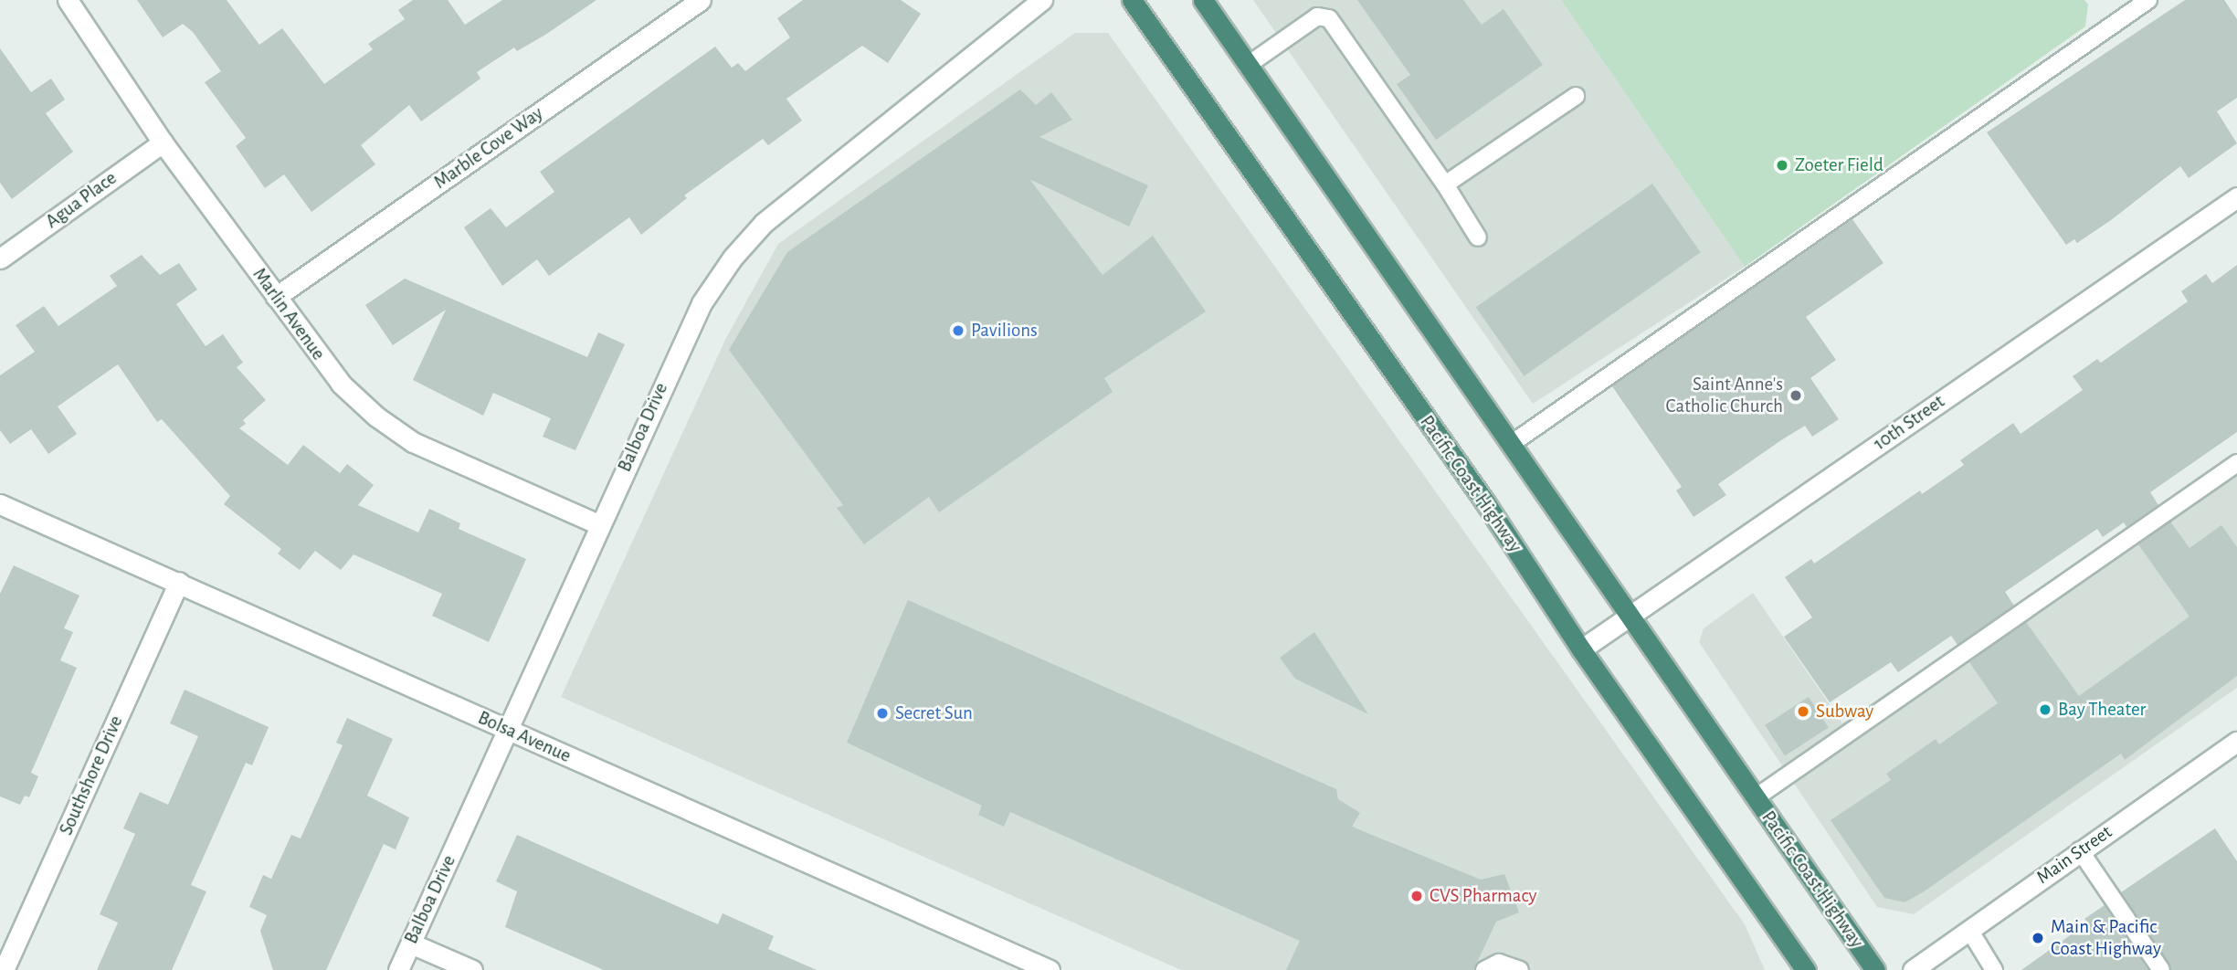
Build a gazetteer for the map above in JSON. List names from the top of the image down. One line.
{"streets":{"highway":["Pacific Coast Highway"],"street":["Marble Cove Way","Agua Place","Marlin Avenue","10th Street","Balboa Drive","Bolsa Avenue","Southshore Drive","Main Street"]},"crossings":[["Marble Cove Way","Marlin Avenue"],["Agua Place","Marlin Avenue"],["Marlin Avenue","Balboa Drive"],["10th Street","Pacific Coast Highway"],["Balboa Drive","Bolsa Avenue"],["Bolsa Avenue","Southshore Drive"]],"places":["Zoeter Field","Pavilions","Saint Anne's Catholic Church","Bay Theater","Subway","Secret Sun","CVS Pharmacy","Main & Pacific Coast Highway"]}
